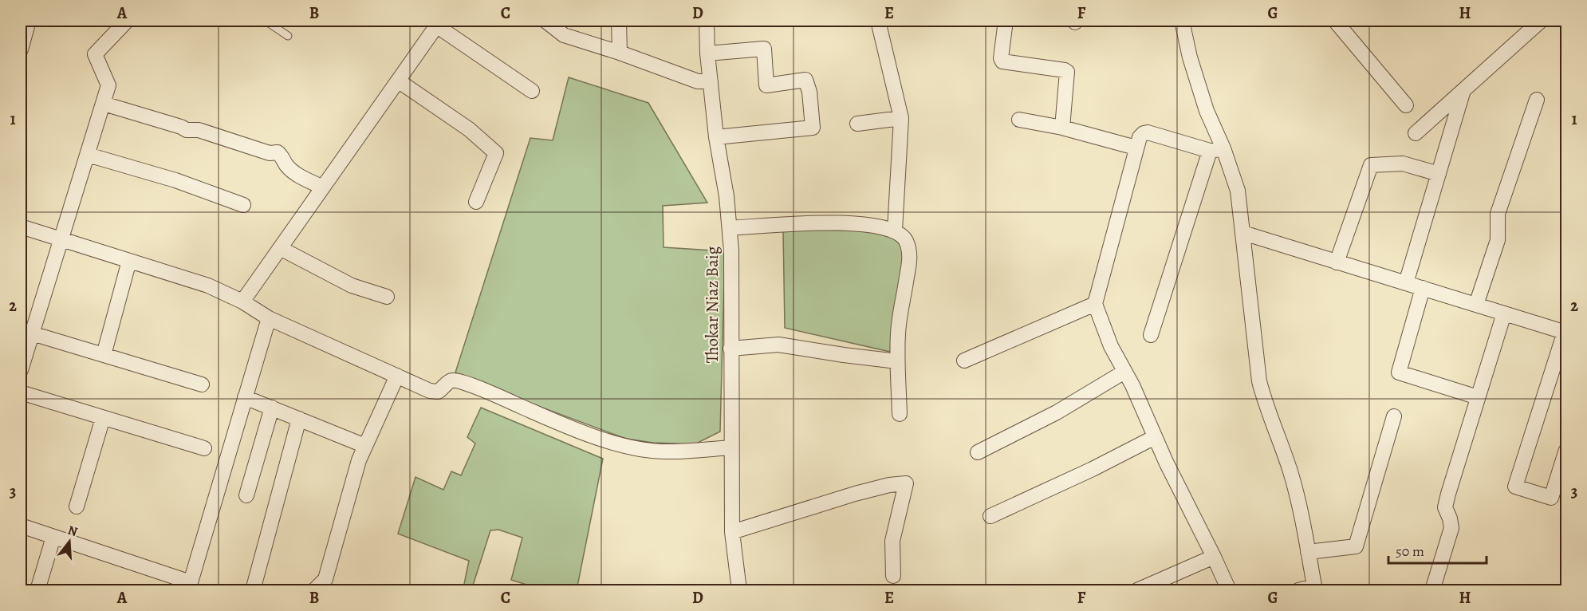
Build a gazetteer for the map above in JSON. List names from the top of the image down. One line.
{"streets":{"street":["Thokar Niaz Baig"]},"scale_bar":"50 m","north":"top","grid":{"columns":["A","B","C","D","E","F","G","H"],"rows":["1","2","3"]}}
